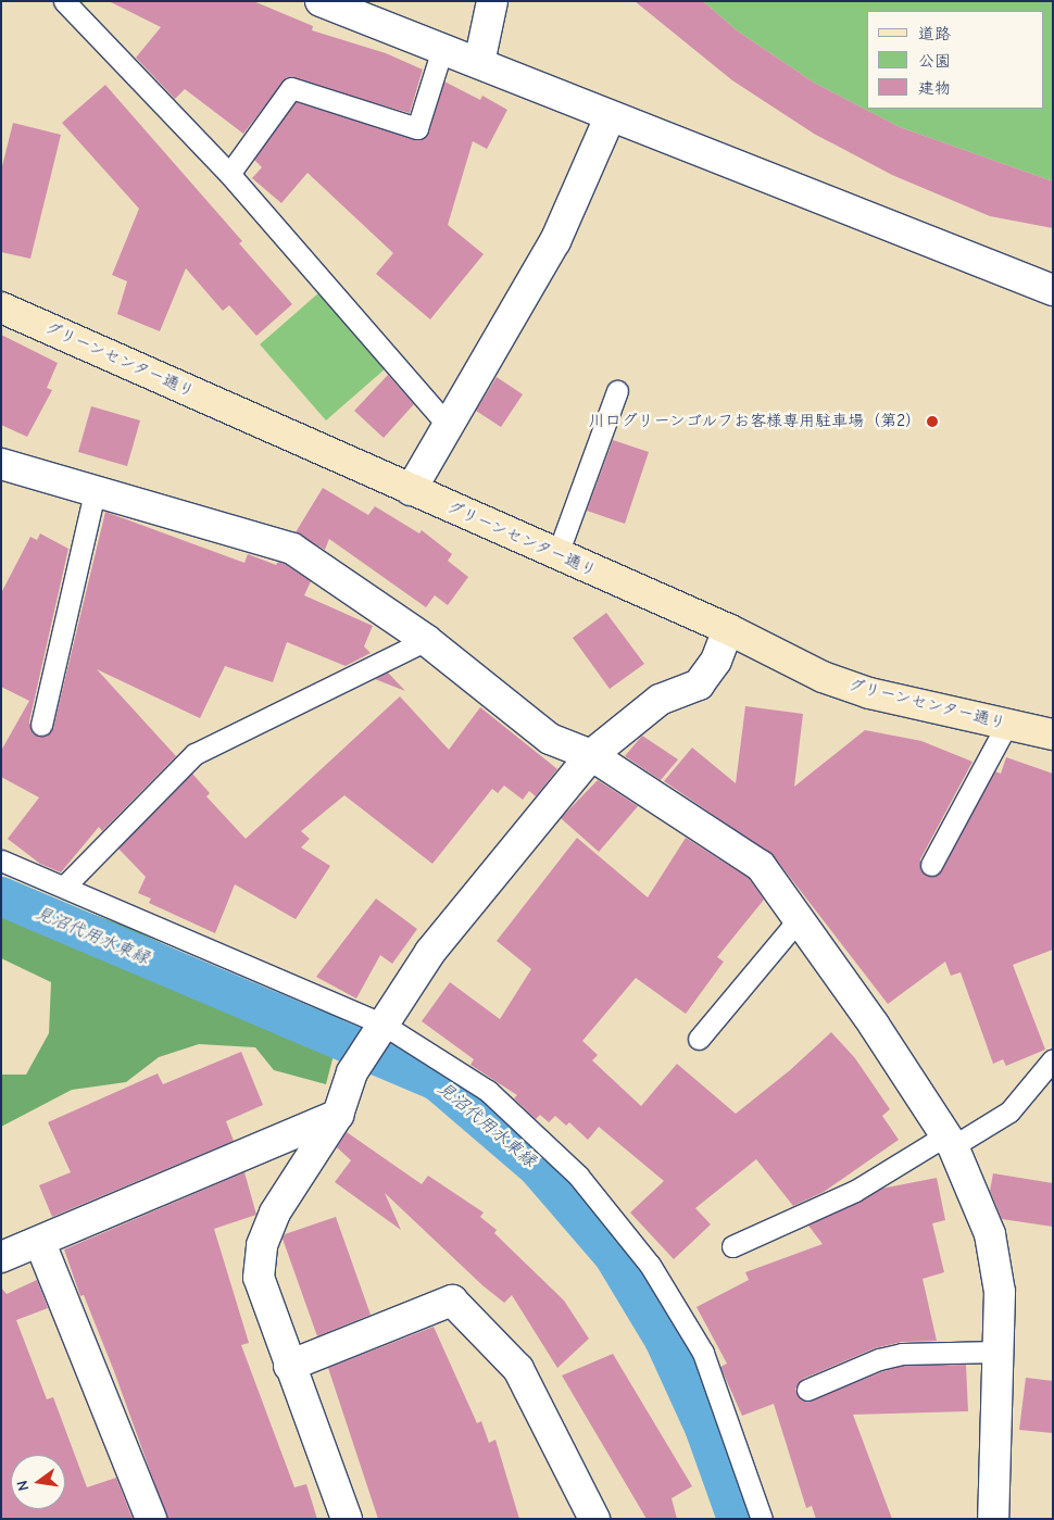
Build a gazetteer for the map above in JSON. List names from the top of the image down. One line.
{"streets":{"main road":["グリーンセンター通り"]},"water":["見沼代用水東縁"],"places":["川口グリーンゴルフお客様専用駐車場（第2）"],"legend":["道路","公園","建物"],"north":"left"}
